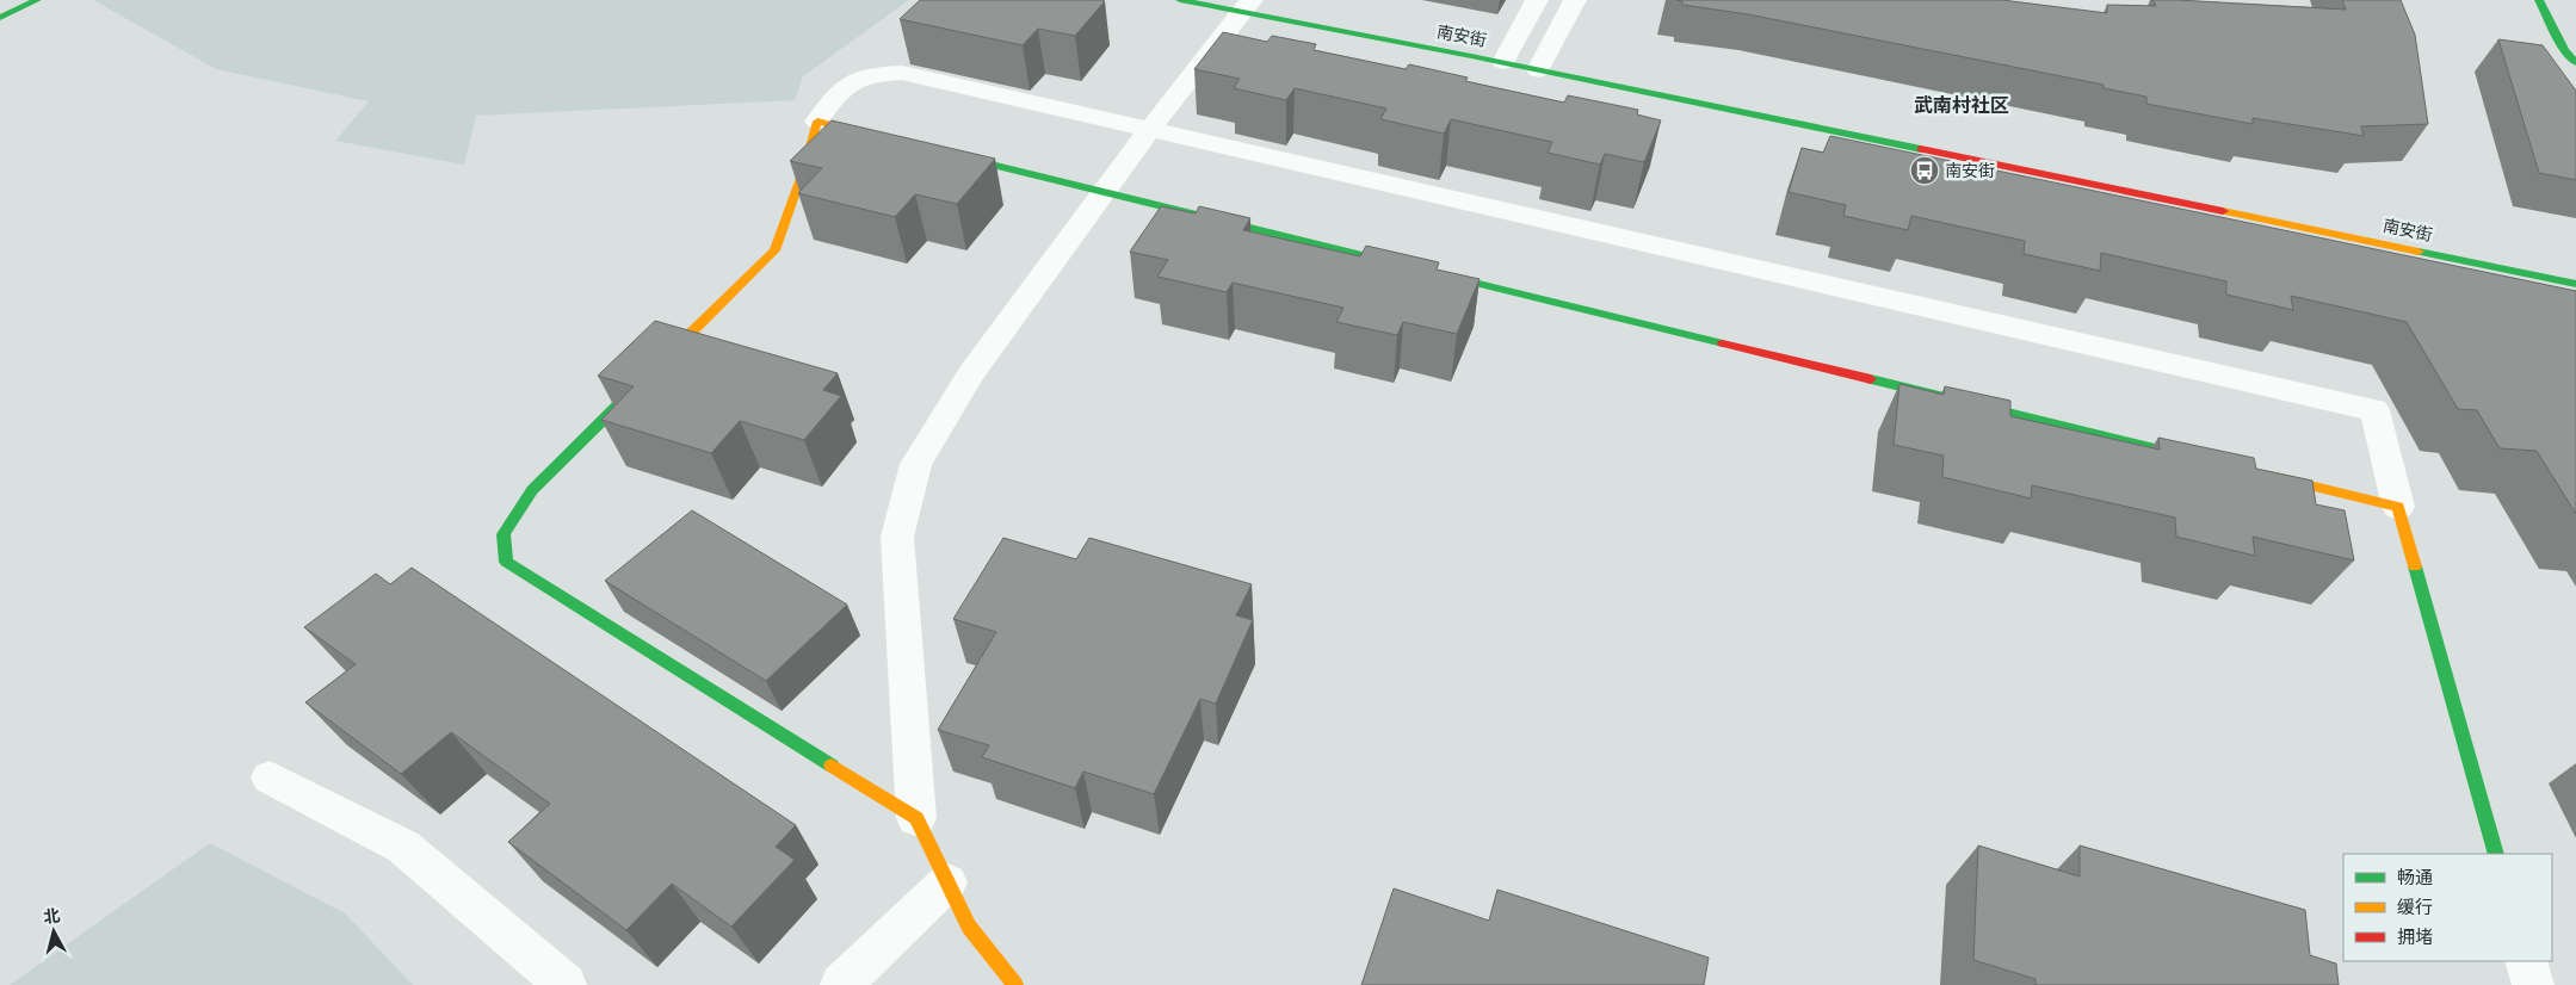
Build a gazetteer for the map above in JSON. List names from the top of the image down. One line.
{"streets":{"street":["南安街"]},"districts":["武南村社区"],"places":{"bus stop":["南安街"]},"legend":["畅通","缓行","拥堵"],"north":"top"}
